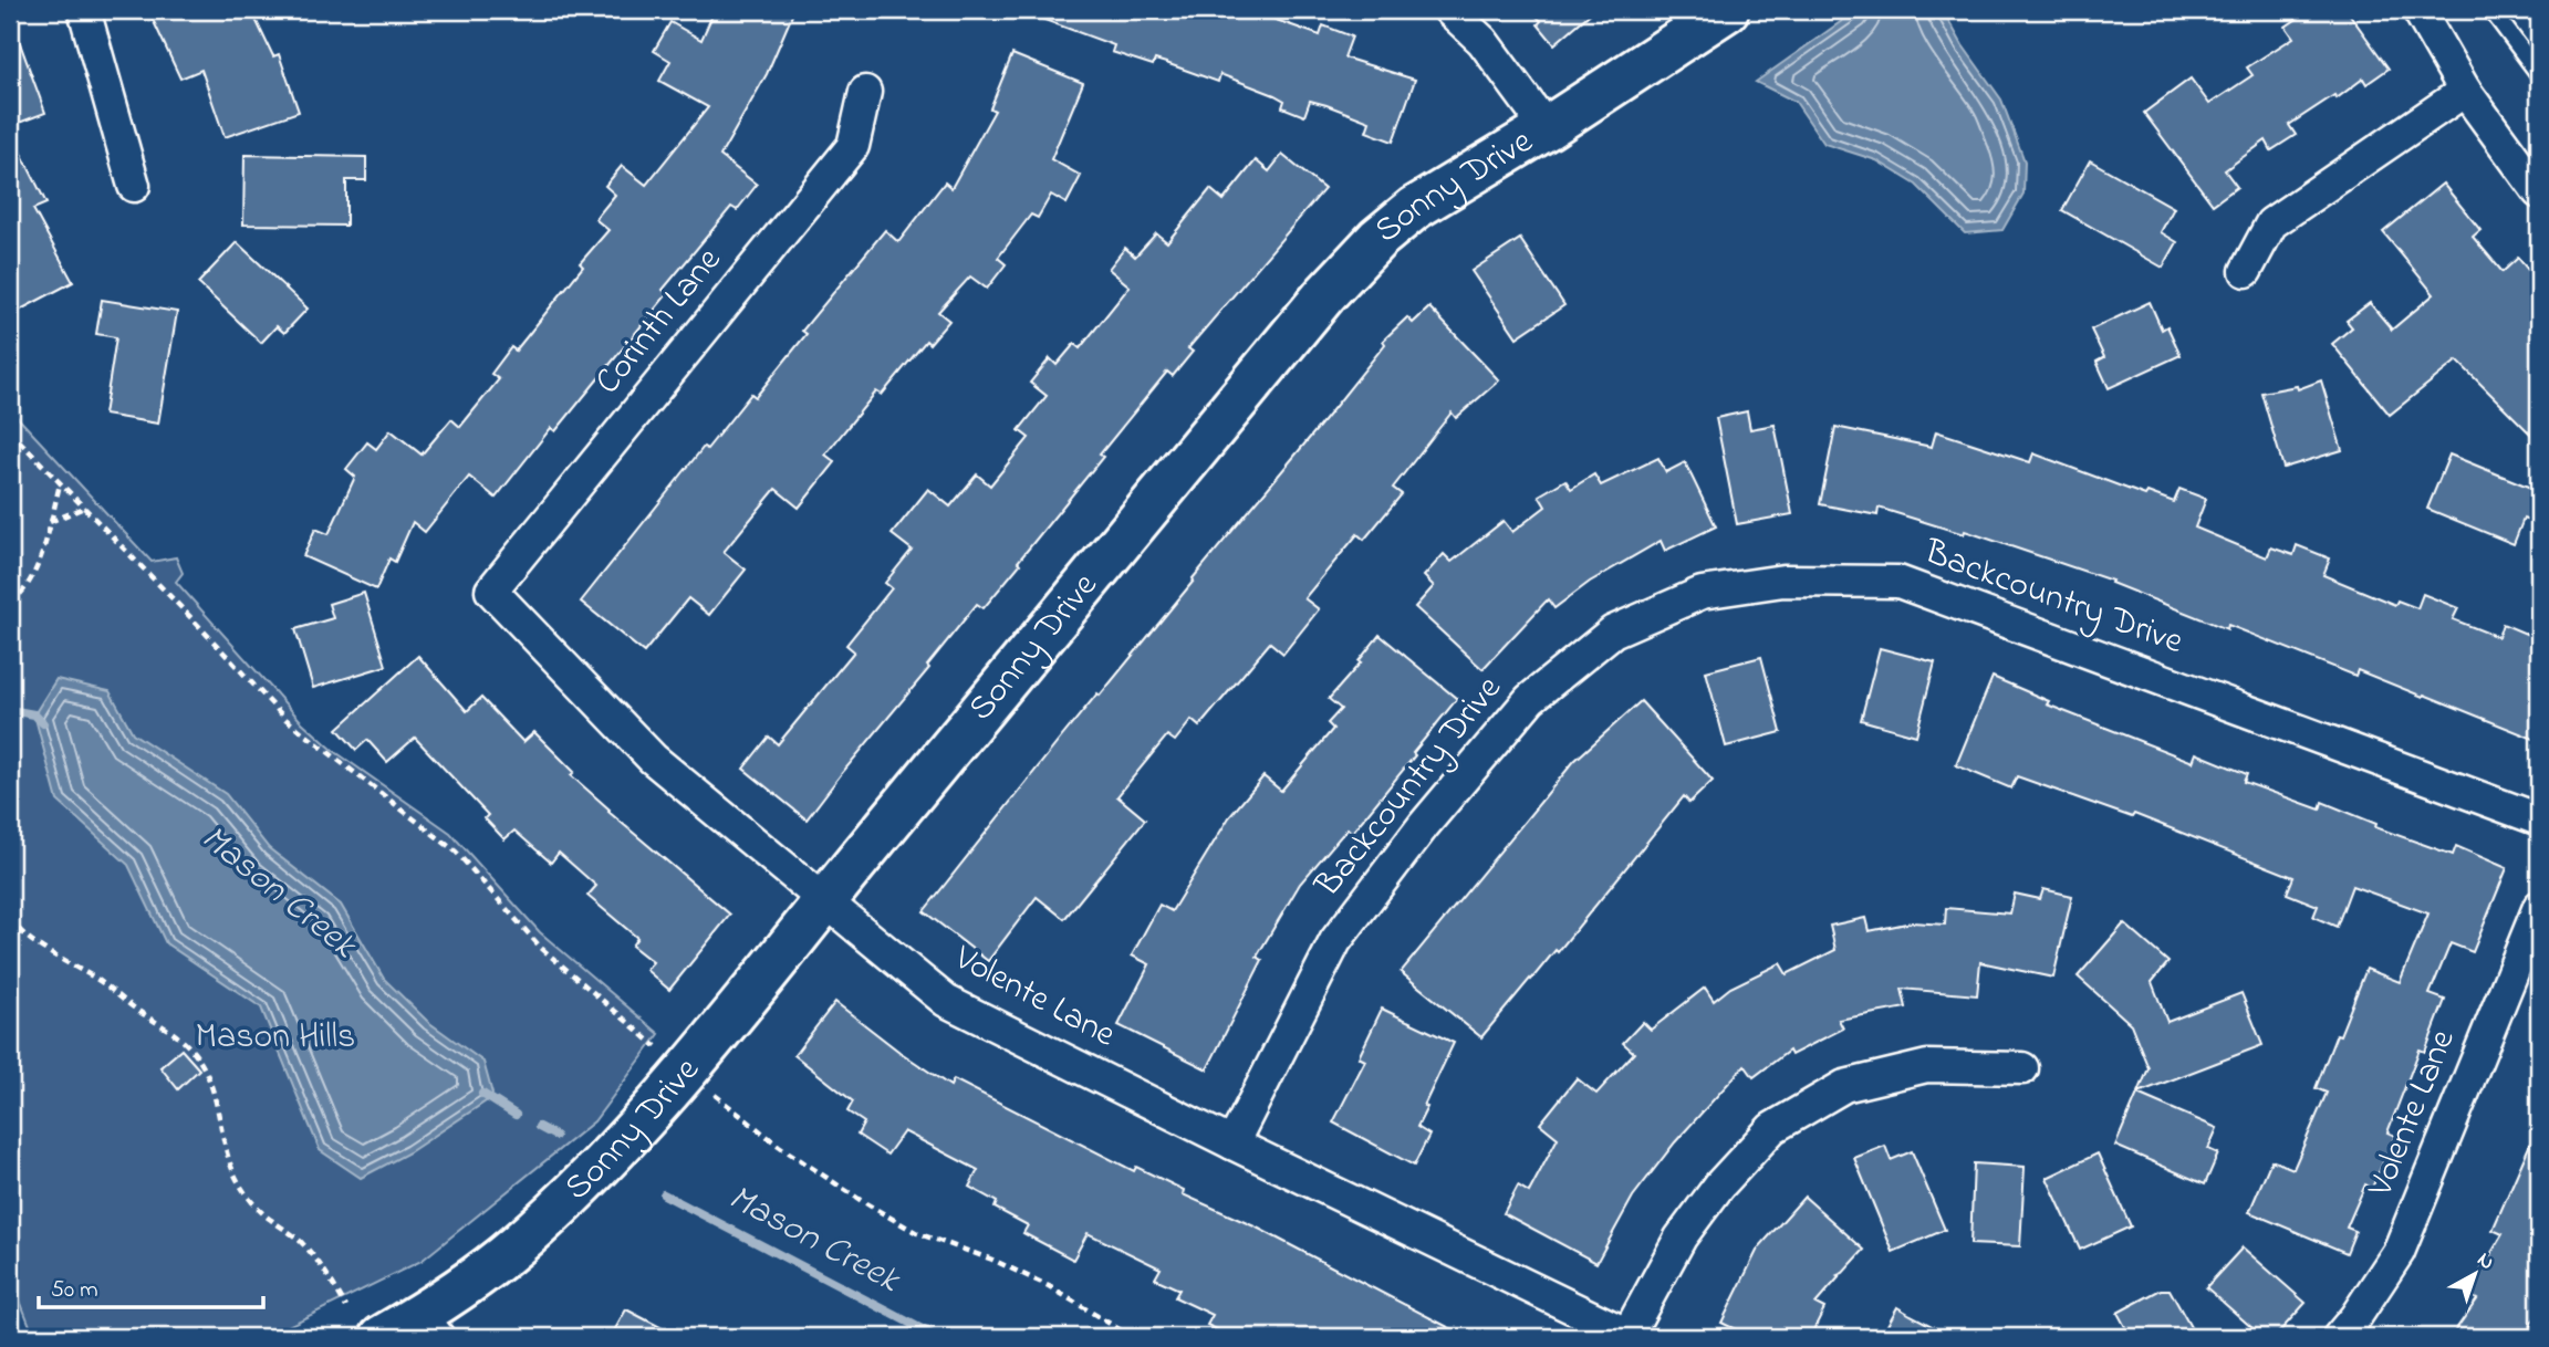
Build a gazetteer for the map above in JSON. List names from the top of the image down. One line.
{"streets":{"street":["Sonny Drive","Corinth Lane","Backcountry Drive","Volente Lane"]},"crossings":[["Sonny Drive","Volente Lane"],["Corinth Lane","Volente Lane"],["Backcountry Drive","Volente Lane"]],"water":["Mason Creek"],"parks":["Mason Hills"],"scale_bar":"50 m","north":"top right"}
